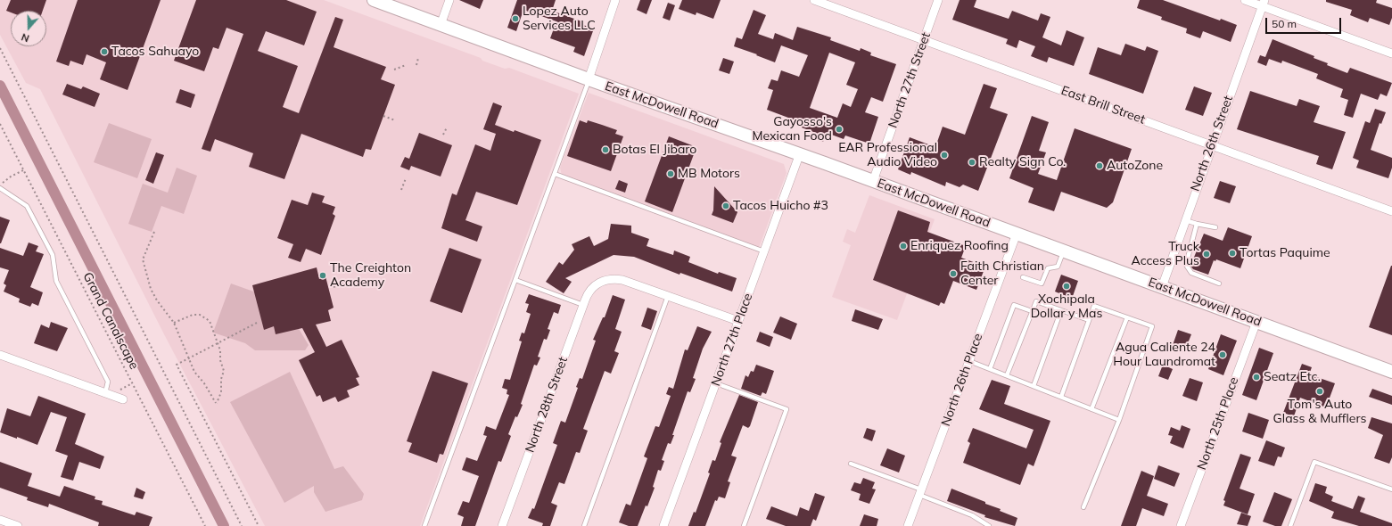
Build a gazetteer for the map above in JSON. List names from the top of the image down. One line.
{"streets":{"main road":["East McDowell Road"],"street":["North 27th Street","East Brill Street","North 26th Street","North 27th Place","North 26th Place","North 28th Street","North 25th Place"],"path":["Grand Canalscape"]},"crossings":[["North 27th Street","East McDowell Road"],["North 27th Street","East Brill Street"],["East McDowell Road","North 26th Street"],["East McDowell Road","North 27th Place"],["East McDowell Road","North 26th Place"],["East McDowell Road","North 25th Place"],["East Brill Street","North 26th Street"]],"places":["Lopez Auto Services LLC","Tacos Sahuayo","Gayosso's Mexican Food","Botas El Jibaro","EAR Professional Audio Video","Realty Sign Co.","AutoZone","MB Motors","Tacos Huicho #3","Enriquez Roofing","Tortas Paquime","Truck Access Plus","Faith Christian Center","The Creighton Academy","Xochipala Dollar y Mas","Agua Caliente 24 Hour Laundromat","Seatz Etc.","Tom's Auto Glass & Mufflers"],"scale_bar":"50 m","north":"bottom"}
